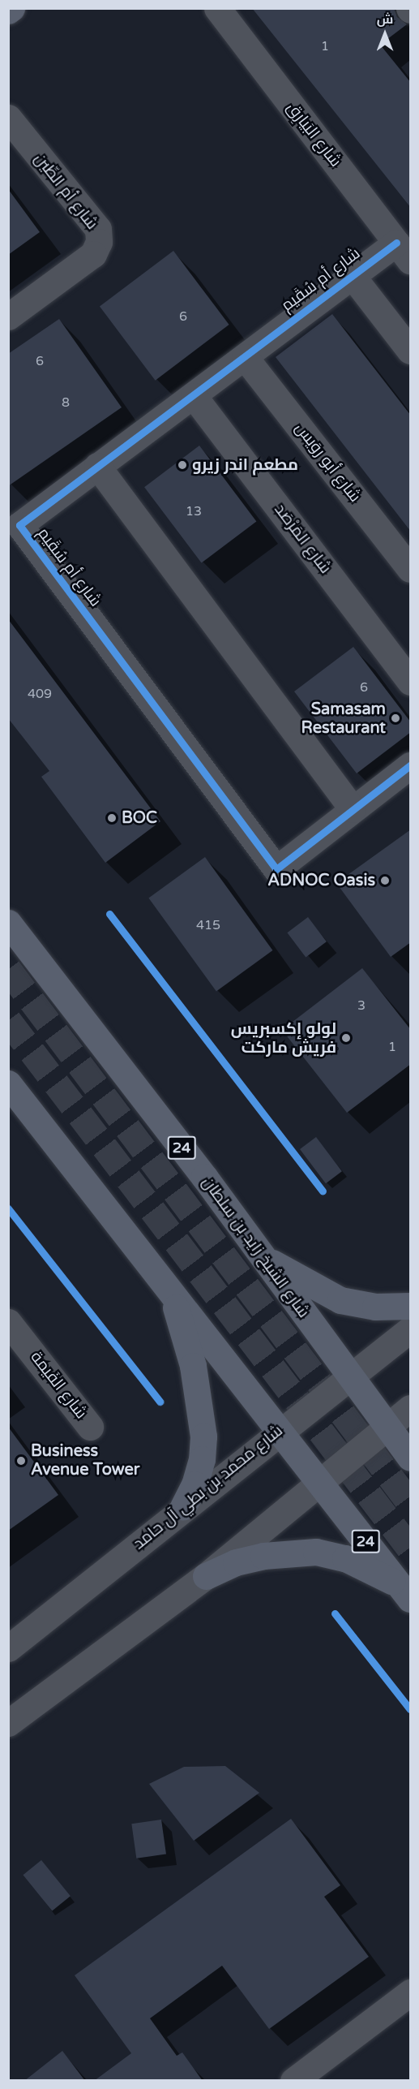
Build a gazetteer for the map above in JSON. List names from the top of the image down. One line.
{"streets":{"main road":["24","شارع الشيخ زايد بن سلطان"],"street":["شارع البَيارِق","شارع أم الطِّين","شارع أم سُقَيم","شارع أبو روَيس","شارع المَرْصَد","شارع الفَيمة","شارع محمد بن بطي آل حامد"]},"crossings":[["شارع البَيارِق","شارع أم سُقَيم"],["شارع أم سُقَيم","شارع أبو روَيس"],["شارع أم سُقَيم","شارع المَرْصَد"],["24","شارع محمد بن بطي آل حامد"],["شارع الشيخ زايد بن سلطان","شارع محمد بن بطي آل حامد"]],"places":["مطعم اندر زيرو","Samasam Restaurant","BOC","ADNOC Oasis","لولو إكسبريس فريش ماركت","Business Avenue Tower"],"house_numbers":["1","6","6","8","13","6","409","415","3","1"],"north":"top"}
